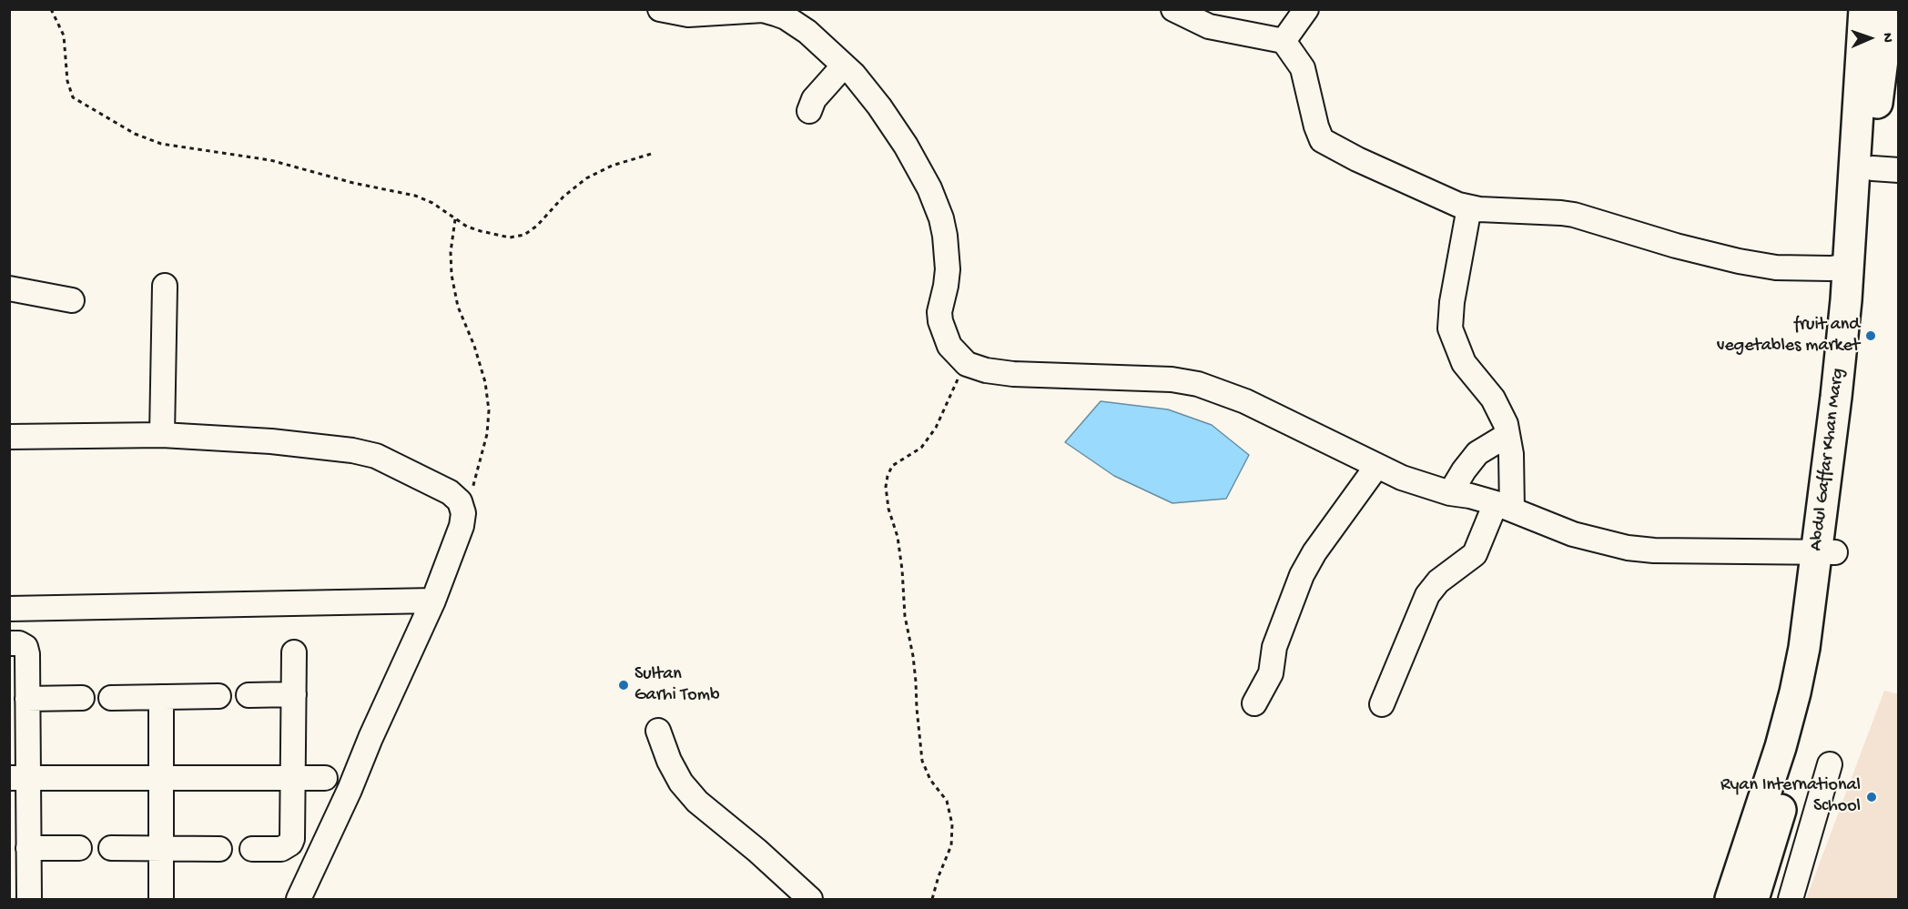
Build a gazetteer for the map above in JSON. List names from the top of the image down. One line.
{"streets":{"main road":["Abdul Gaffar Khan Marg"]},"places":["fruit and vegetables market","Sultan Garhi Tomb","Ryan International School"],"north":"right"}
